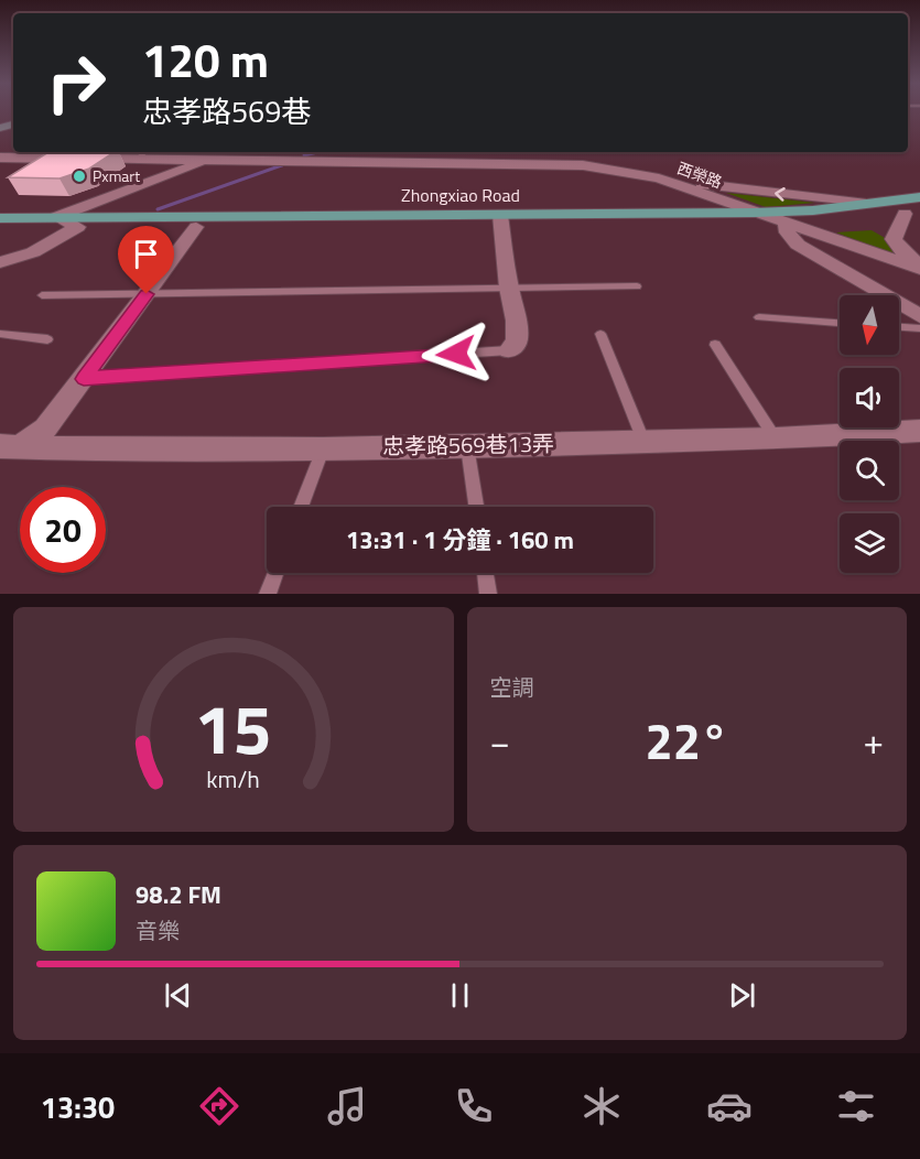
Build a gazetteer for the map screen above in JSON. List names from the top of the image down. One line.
{"streets":{"main road":["Zhongxiao Road"],"street":["西榮路","忠孝路569巷13弄"]},"crossings":[["西榮路","Zhongxiao Road"]],"places":["Pxmart"],"north":"bottom","page":{"turn":["120 m","忠孝路569巷"],"limit":"20","trip":"13:31 · 1 分鐘 · 160 m","tile":"空調","heat":["−","22°","+"],"song":["98.2 FM","音樂"],"tabs":"13:30","gauge":["15","km/h"]}}
